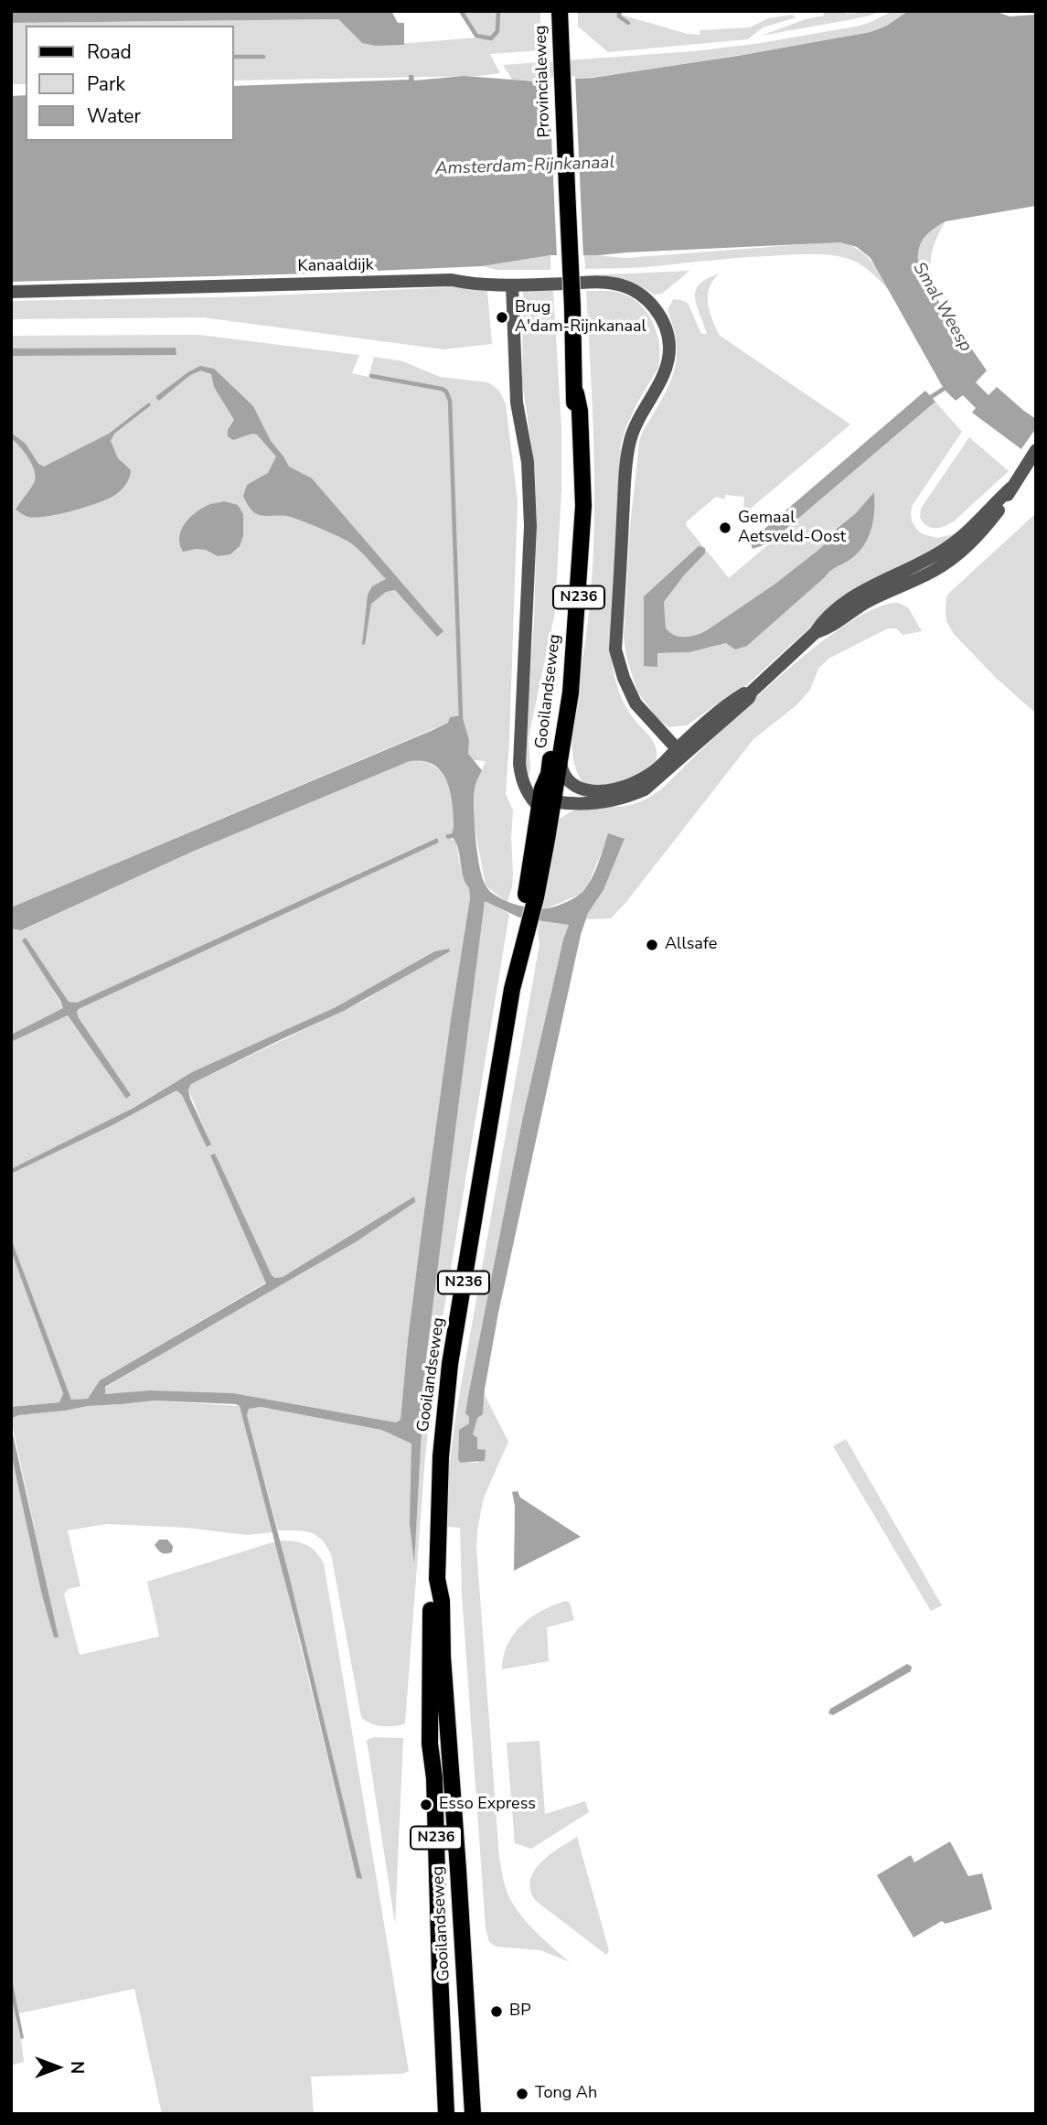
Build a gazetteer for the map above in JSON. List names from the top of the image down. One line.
{"streets":{"main road":["Provincialeweg","N236","Gooilandseweg"],"street":["Kanaaldijk"]},"crossings":[["Provincialeweg","Gooilandseweg"]],"water":["Amsterdam-Rijnkanaal","Smal Weesp"],"places":["Brug A'dam-Rijnkanaal","Gemaal Aetsveld-Oost","Allsafe","Esso Express","BP","Tong Ah"],"legend":["Road","Park","Water"],"north":"right"}
